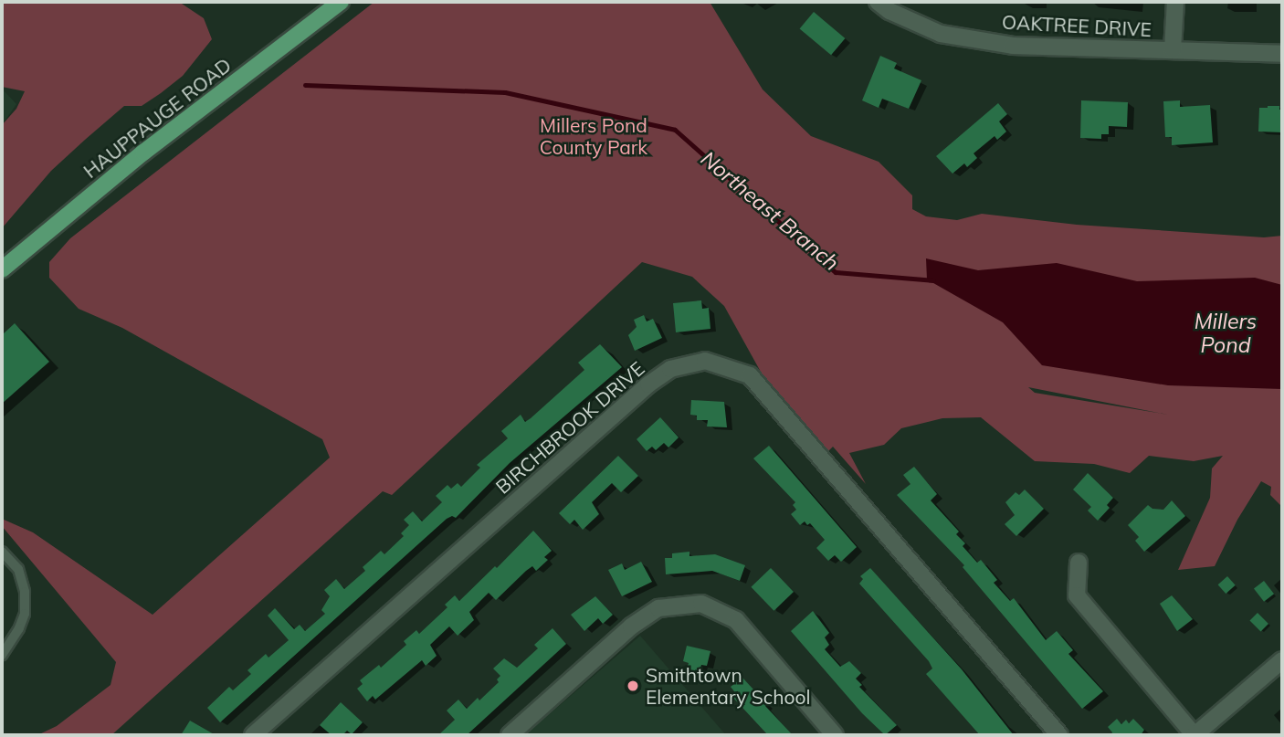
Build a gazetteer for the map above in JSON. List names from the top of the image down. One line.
{"streets":{"main road":["HAUPPAUGE ROAD"],"street":["OAKTREE DRIVE","BIRCHBROOK DRIVE"]},"water":["Northeast Branch","Millers Pond"],"parks":["Millers Pond County Park"],"places":["Smithtown Elementary School"]}
